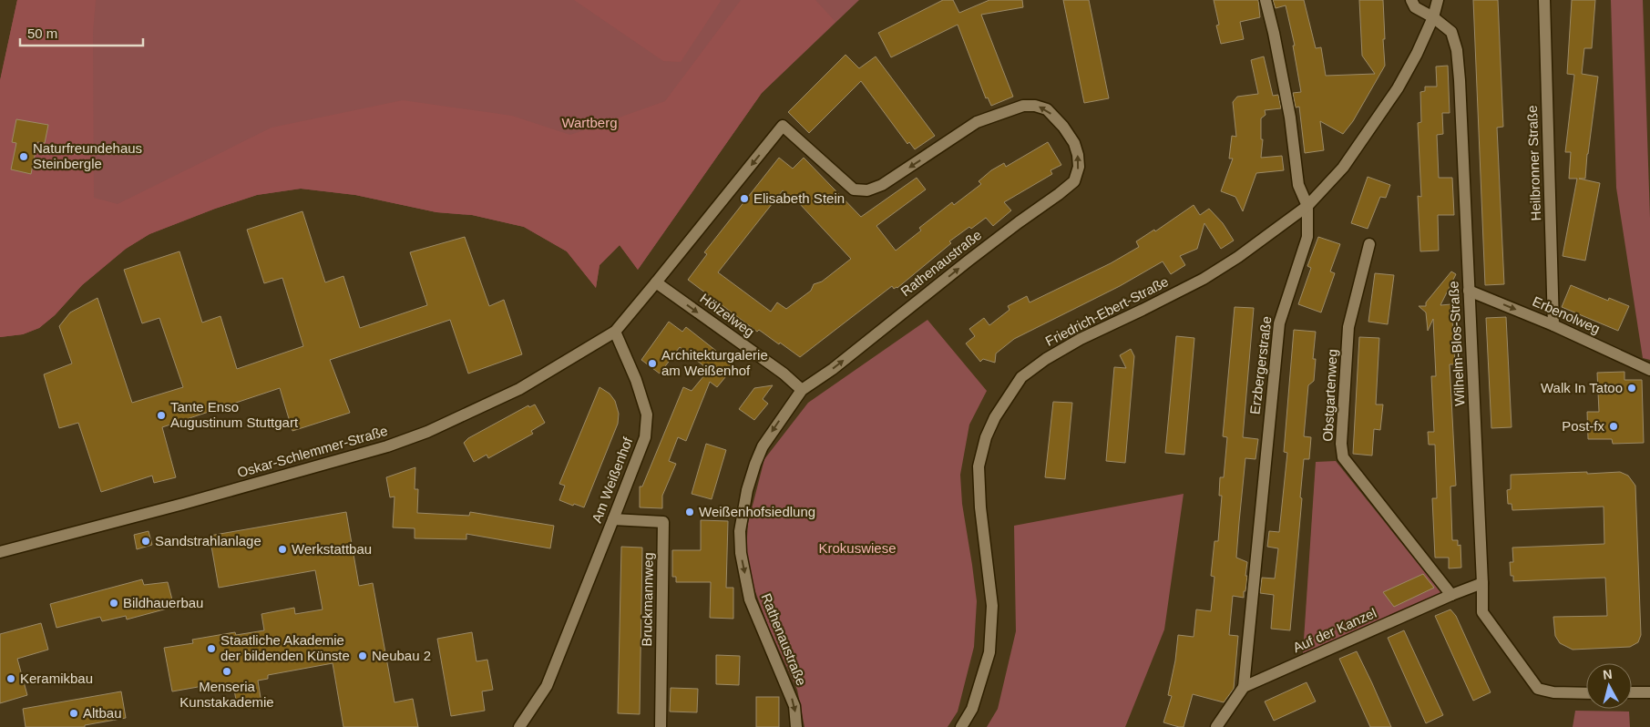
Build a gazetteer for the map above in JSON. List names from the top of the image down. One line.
{"streets":{"street":["Heilbronner Straße","Rathenaustraße","Friedrich-Ebert-Straße","Hölzelweg","Erbenolweg","Wilhelm-Blos-Straße","Erzbergerstraße","Obstgartenweg","Oskar-Schlemmer-Straße","Am Weißenhof","Bruckmannweg","Auf der Kanzel"]},"crossings":[["Heilbronner Straße","Erbenolweg"],["Rathenaustraße","Hölzelweg"],["Friedrich-Ebert-Straße","Wilhelm-Blos-Straße"],["Friedrich-Ebert-Straße","Erzbergerstraße"],["Erbenolweg","Wilhelm-Blos-Straße"],["Wilhelm-Blos-Straße","Auf der Kanzel"],["Erzbergerstraße","Auf der Kanzel"],["Obstgartenweg","Auf der Kanzel"],["Oskar-Schlemmer-Straße","Am Weißenhof"],["Am Weißenhof","Bruckmannweg"]],"one_way":["Hölzelweg","Erbenolweg"],"parks":["Wartberg","Krokuswiese"],"places":["Naturfreundehaus Steinbergle","Elisabeth Stein","Architekturgalerie am Weißenhof","Walk In Tatoo","Tante Enso Augustinum Stuttgart","Post-fx","Weißenhofsiedlung","Sandstrahlanlage","Werkstattbau","Bildhauerbau","Staatliche Akademie der bildenden Künste","Neubau 2","Menseria Kunstakademie","Keramikbau","Altbau"],"scale_bar":"50 m","north":"top"}
